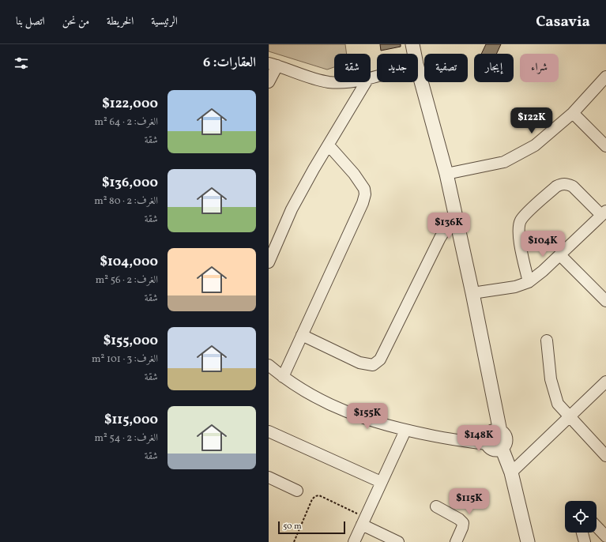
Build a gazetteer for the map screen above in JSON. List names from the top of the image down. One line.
{"scale_bar":"50 m","page":{"header":"Casavia","nav":["الرئيسية","الخريطة","من نحن","اتصل بنا"],"heading":"العقارات: 6","chip":["شراء","إيجار","تصفية","جديد","شقة"],"list":[{"name":"$122,000","note":"الغرف: 2 · 64 m² · شقة"},{"name":"$136,000","note":"الغرف: 2 · 80 m² · شقة"},{"name":"$104,000","note":"الغرف: 2 · 56 m² · شقة"},{"name":"$155,000","note":"الغرف: 3 · 101 m² · شقة"},{"name":"$115,000","note":"الغرف: 2 · 54 m² · شقة"}],"price":["$122K","$136K","$104K","$155K","$148K","$115K"],"scale":"50 m"}}
